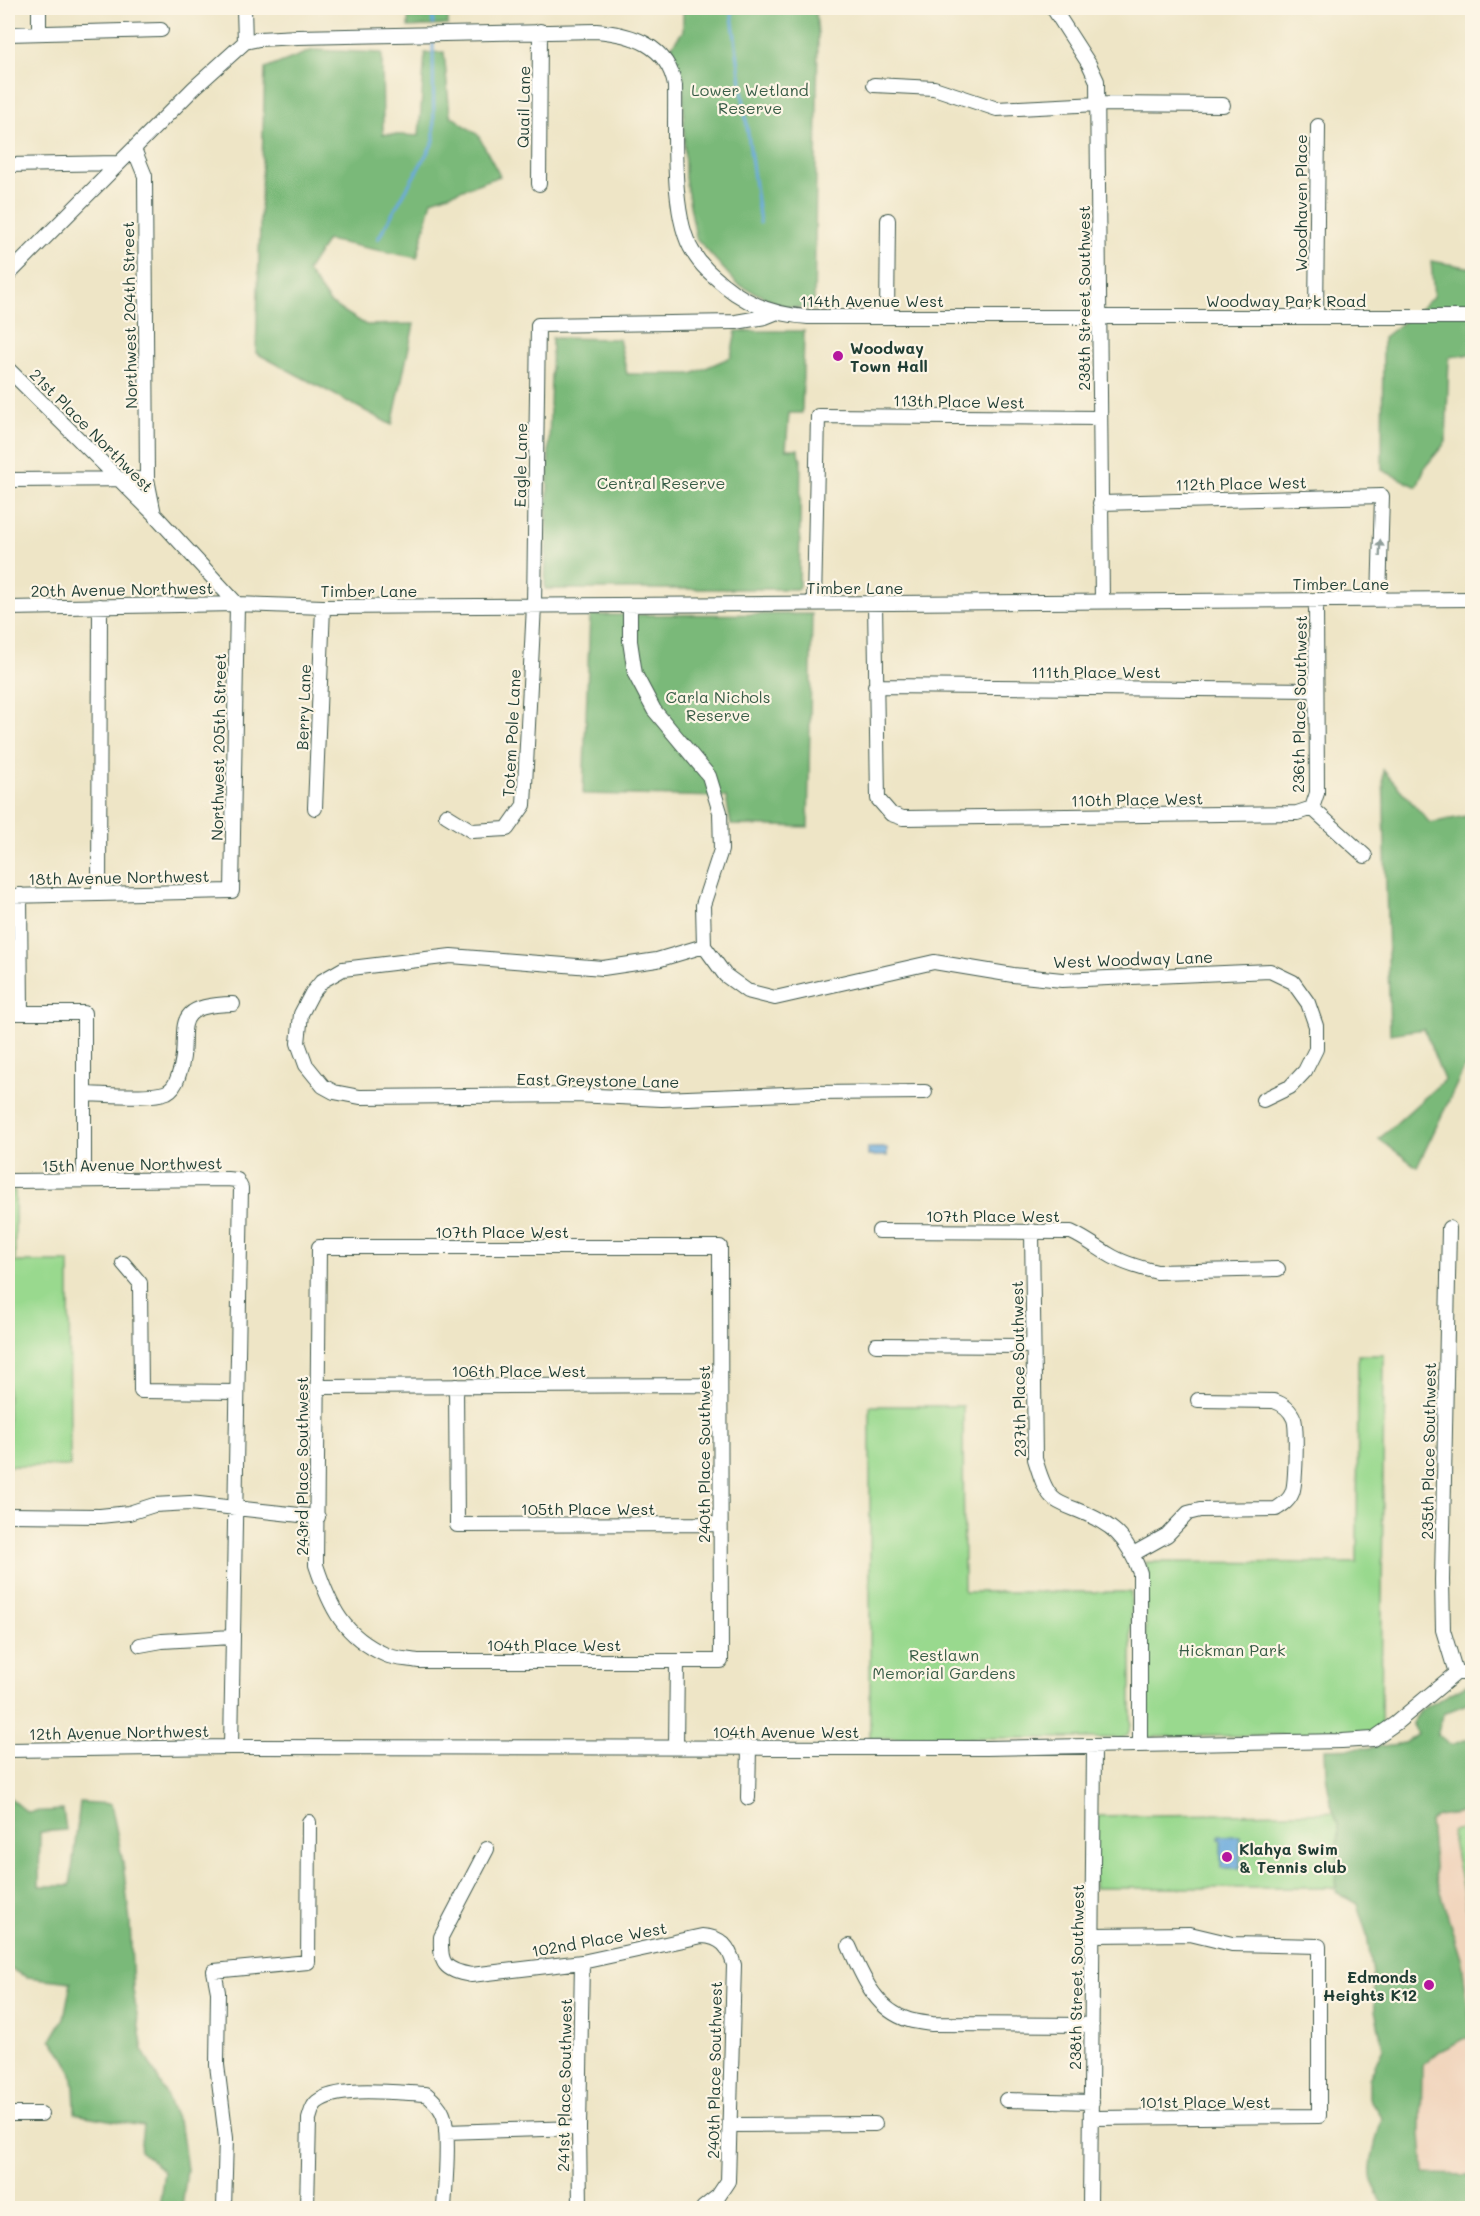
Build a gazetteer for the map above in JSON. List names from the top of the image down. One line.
{"streets":{"street":["Quail Lane","Woodhaven Place","238th Street Southwest","114th Avenue West","Woodway Park Road","Northwest 204th Street","113th Place West","21st Place Northwest","Eagle Lane","112th Place West","Timber Lane","20th Avenue Northwest","111th Place West","236th Place Southwest","Berry Lane","Totem Pole Lane","Northwest 205th Street","110th Place West","18th Avenue Northwest","West Woodway Lane","East Greystone Lane","15th Avenue Northwest","107th Place West","237th Place Southwest","106th Place West","235th Place Southwest","240th Place Southwest","243rd Place Southwest","105th Place West","104th Place West","104th Avenue West","12th Avenue Northwest","102nd Place West","241st Place Southwest","101st Place West"]},"crossings":[["Woodhaven Place","Woodway Park Road"],["238th Street Southwest","114th Avenue West"],["238th Street Southwest","Woodway Park Road"],["238th Street Southwest","113th Place West"],["238th Street Southwest","112th Place West"],["238th Street Southwest","Timber Lane"],["238th Street Southwest","104th Avenue West"],["238th Street Southwest","101st Place West"],["114th Avenue West","Woodway Park Road"],["114th Avenue West","Eagle Lane"],["Northwest 204th Street","21st Place Northwest"],["113th Place West","Timber Lane"],["Eagle Lane","Timber Lane"],["Eagle Lane","Totem Pole Lane"],["112th Place West","Timber Lane"],["Timber Lane","20th Avenue Northwest"],["Timber Lane","236th Place Southwest"],["Timber Lane","Berry Lane"],["Timber Lane","Totem Pole Lane"],["Timber Lane","Northwest 205th Street"],["20th Avenue Northwest","Northwest 205th Street"],["111th Place West","236th Place Southwest"],["111th Place West","110th Place West"],["236th Place Southwest","110th Place West"],["Northwest 205th Street","18th Avenue Northwest"],["West Woodway Lane","East Greystone Lane"],["107th Place West","237th Place Southwest"],["107th Place West","240th Place Southwest"],["107th Place West","243rd Place Southwest"],["237th Place Southwest","104th Avenue West"],["106th Place West","240th Place Southwest"],["106th Place West","243rd Place Southwest"],["106th Place West","105th Place West"],["235th Place Southwest","104th Avenue West"],["240th Place Southwest","105th Place West"],["240th Place Southwest","104th Place West"],["240th Place Southwest","102nd Place West"],["243rd Place Southwest","104th Place West"],["104th Avenue West","12th Avenue Northwest"],["102nd Place West","241st Place Southwest"]],"parks":["Lower Wetland Reserve","Central Reserve","Carla Nichols Reserve","Hickman Park","Restlawn Memorial Gardens"],"places":["Woodway Town Hall","Klahya Swim & Tennis club","Edmonds Heights K12"]}
